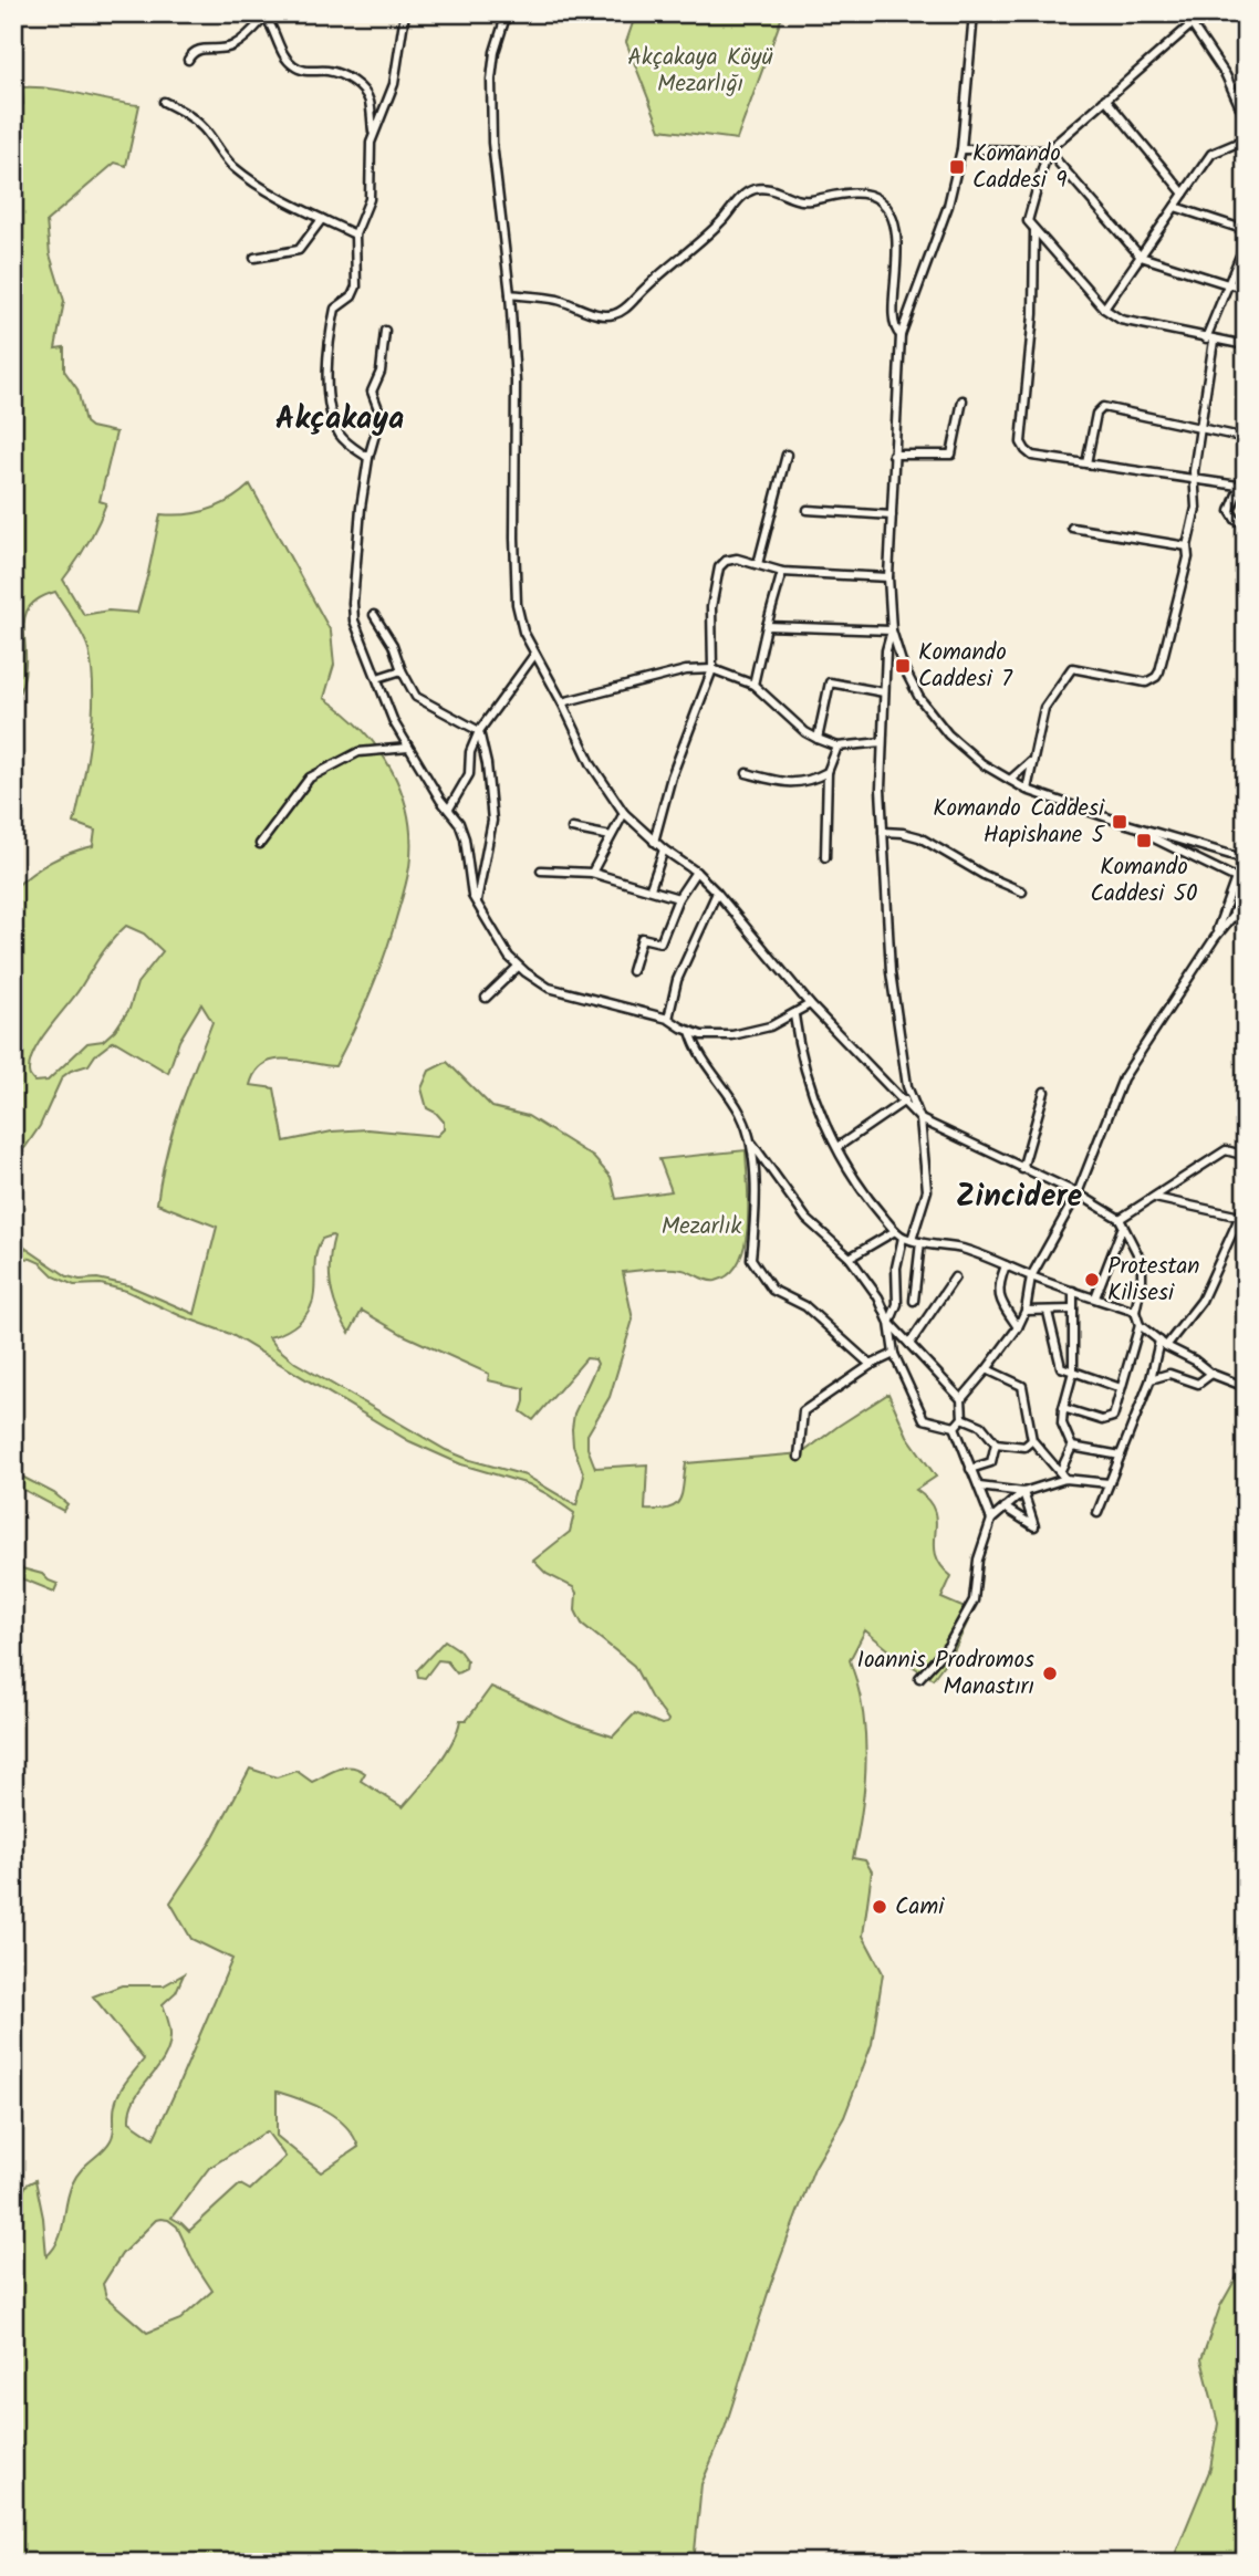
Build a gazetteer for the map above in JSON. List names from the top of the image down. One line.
{"districts":["Akçakaya","Zincidere"],"parks":["Akçakaya Köyü Mezarlığı","Mezarlık"],"places":{"transit":["Komando Caddesi 9","Komando Caddesi 7","Komando Caddesi Hapishane 5","Komando Caddesi 50"],"other":["Protestan Kilisesi","Ioannis Prodromos Manastırı","Cami"]}}
